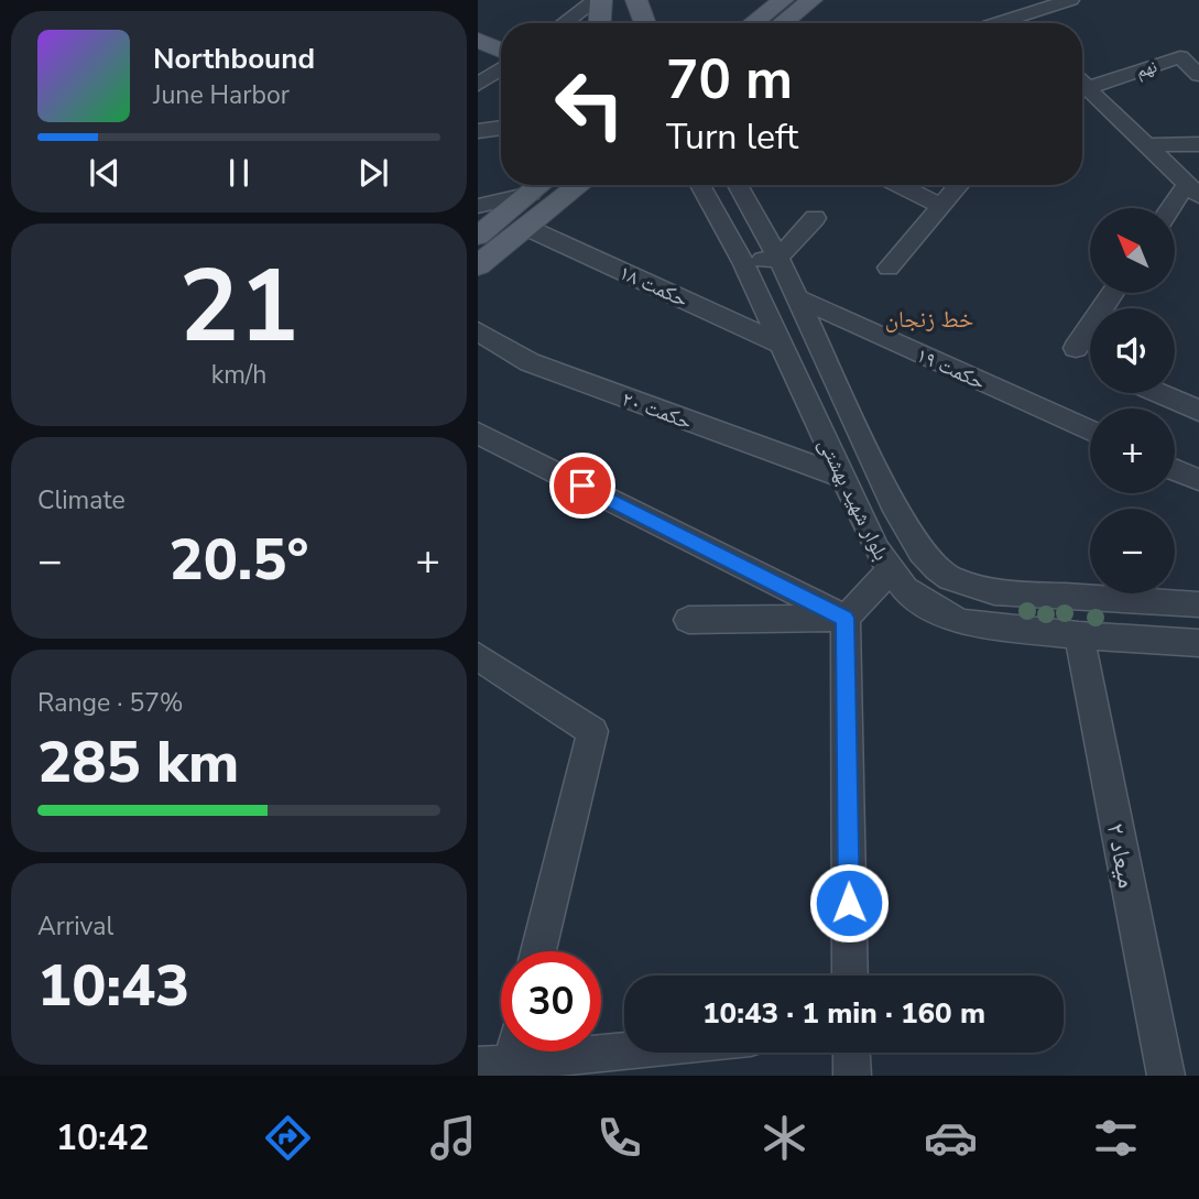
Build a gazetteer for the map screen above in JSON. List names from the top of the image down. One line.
{"streets":{"street":["نهم","حکمت ۱۸","حکمت ۱۹","حکمت ۲۰","بلوار شهید بهشتی","میعاد ۲"]},"crossings":[["حکمت ۱۸","بلوار شهید بهشتی"],["حکمت ۱۹","بلوار شهید بهشتی"],["حکمت ۲۰","بلوار شهید بهشتی"],["بلوار شهید بهشتی","میعاد ۲"]],"districts":["خط زنجان"],"north":"top left","page":{"turn":["70 m","Turn left"],"song":["Northbound","June Harbor"],"map_buttons":["+","−"],"tile":[["21","km/h"],"Climate",["Range · 57%","285 km"],["Arrival","10:43"]],"heat":["−","20.5°","+"],"limit":"30","trip":"10:43 · 1 min · 160 m","tabs":"10:42"}}
